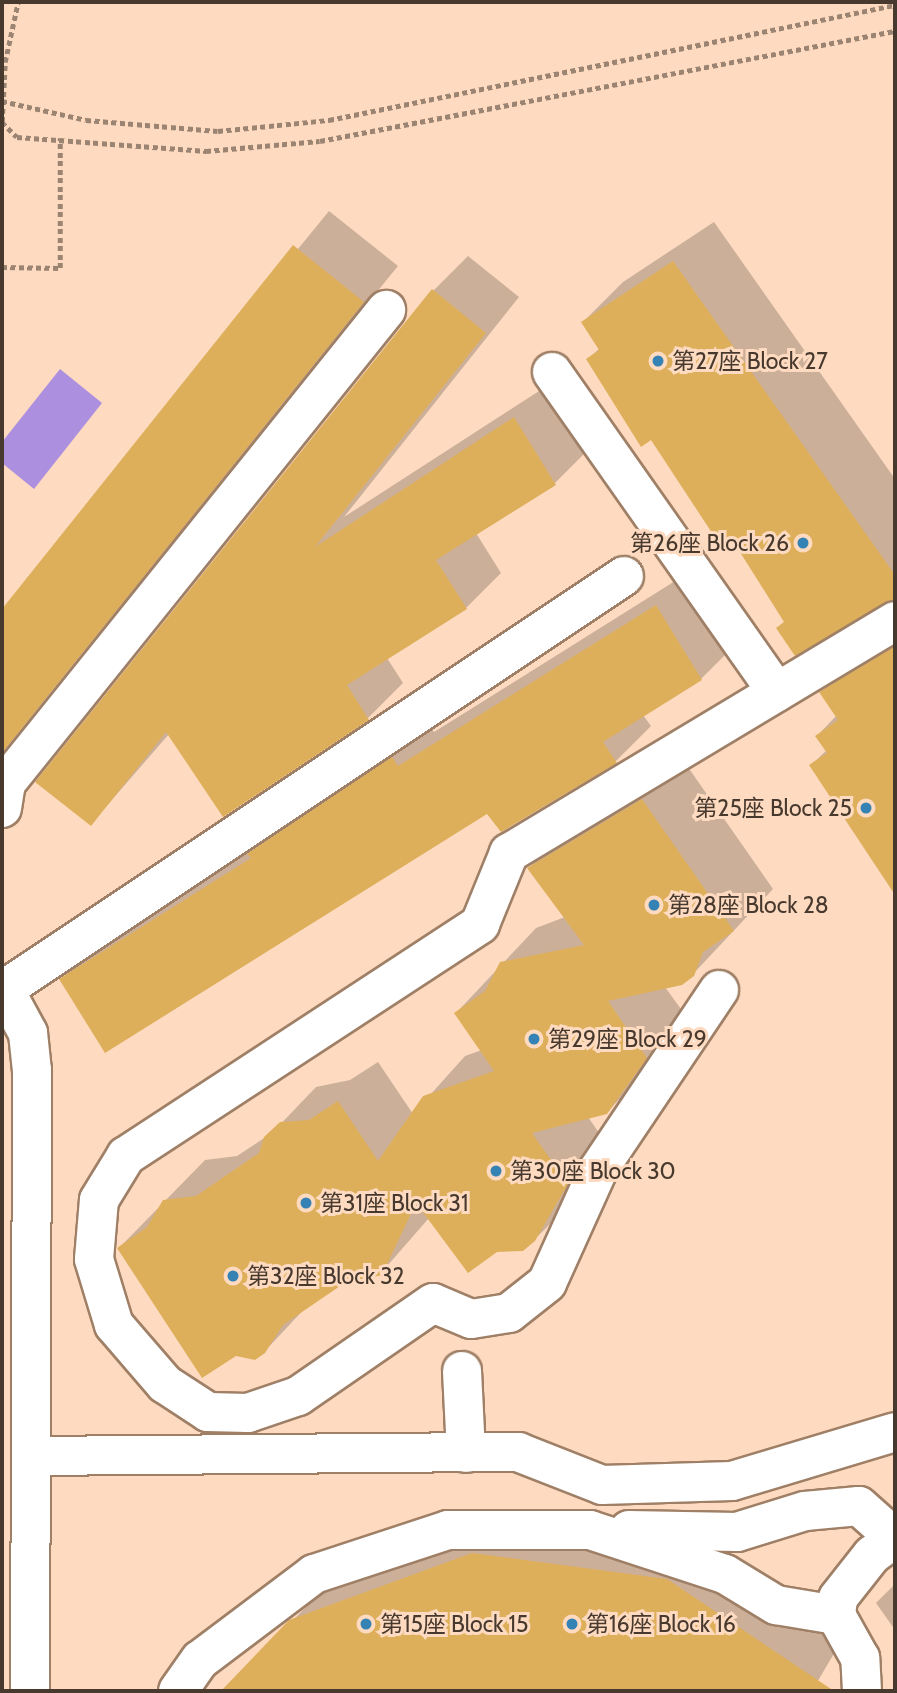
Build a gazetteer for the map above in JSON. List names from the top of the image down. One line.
{"places":["第27座 Block 27","第26座 Block 26","第25座 Block 25","第28座 Block 28","第29座 Block 29","第30座 Block 30","第31座 Block 31","第32座 Block 32","第15座 Block 15","第16座 Block 16"]}
